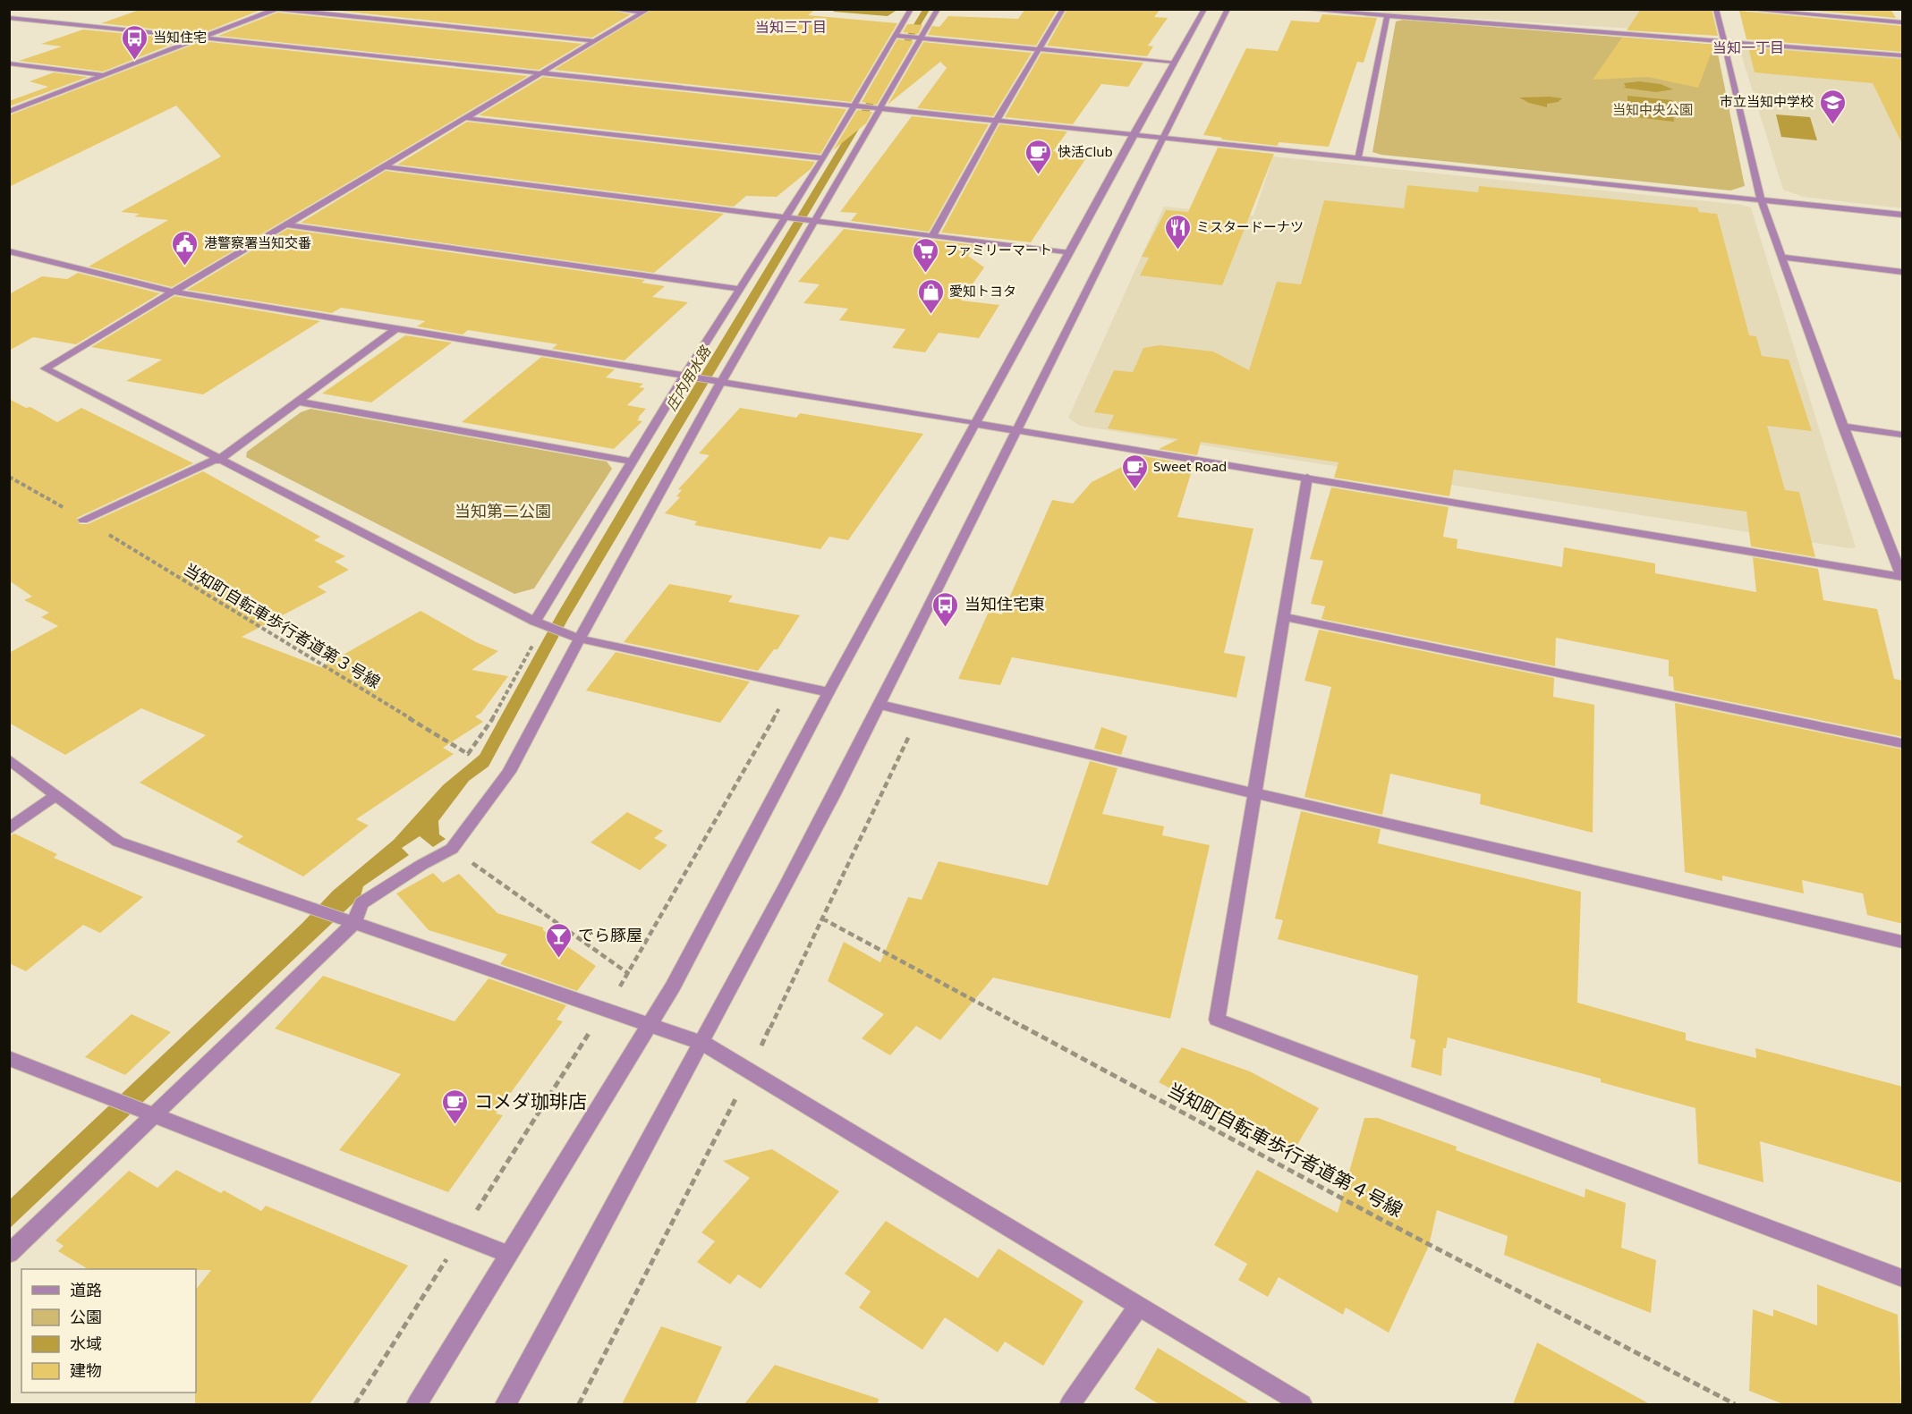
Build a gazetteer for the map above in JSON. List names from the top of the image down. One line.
{"streets":{"path":["当知町自転車歩行者道第３号線","当知町自転車歩行者道第４号線"]},"districts":["当知三丁目","当知一丁目"],"water":["庄内用水路"],"parks":["当知中央公園","当知第二公園"],"places":{"bus stop":["当知住宅","当知住宅東"],"school or university":["市立当知中学校"],"cafe":["快活Club","Sweet Road","コメダ珈琲店"],"restaurant":["ミスタードーナツ"],"public building":["港警察署当知交番"],"supermarket":["ファミリーマート"],"shop":["愛知トヨタ"],"bar":["でら豚屋"]},"legend":["道路","公園","水域","建物"]}
